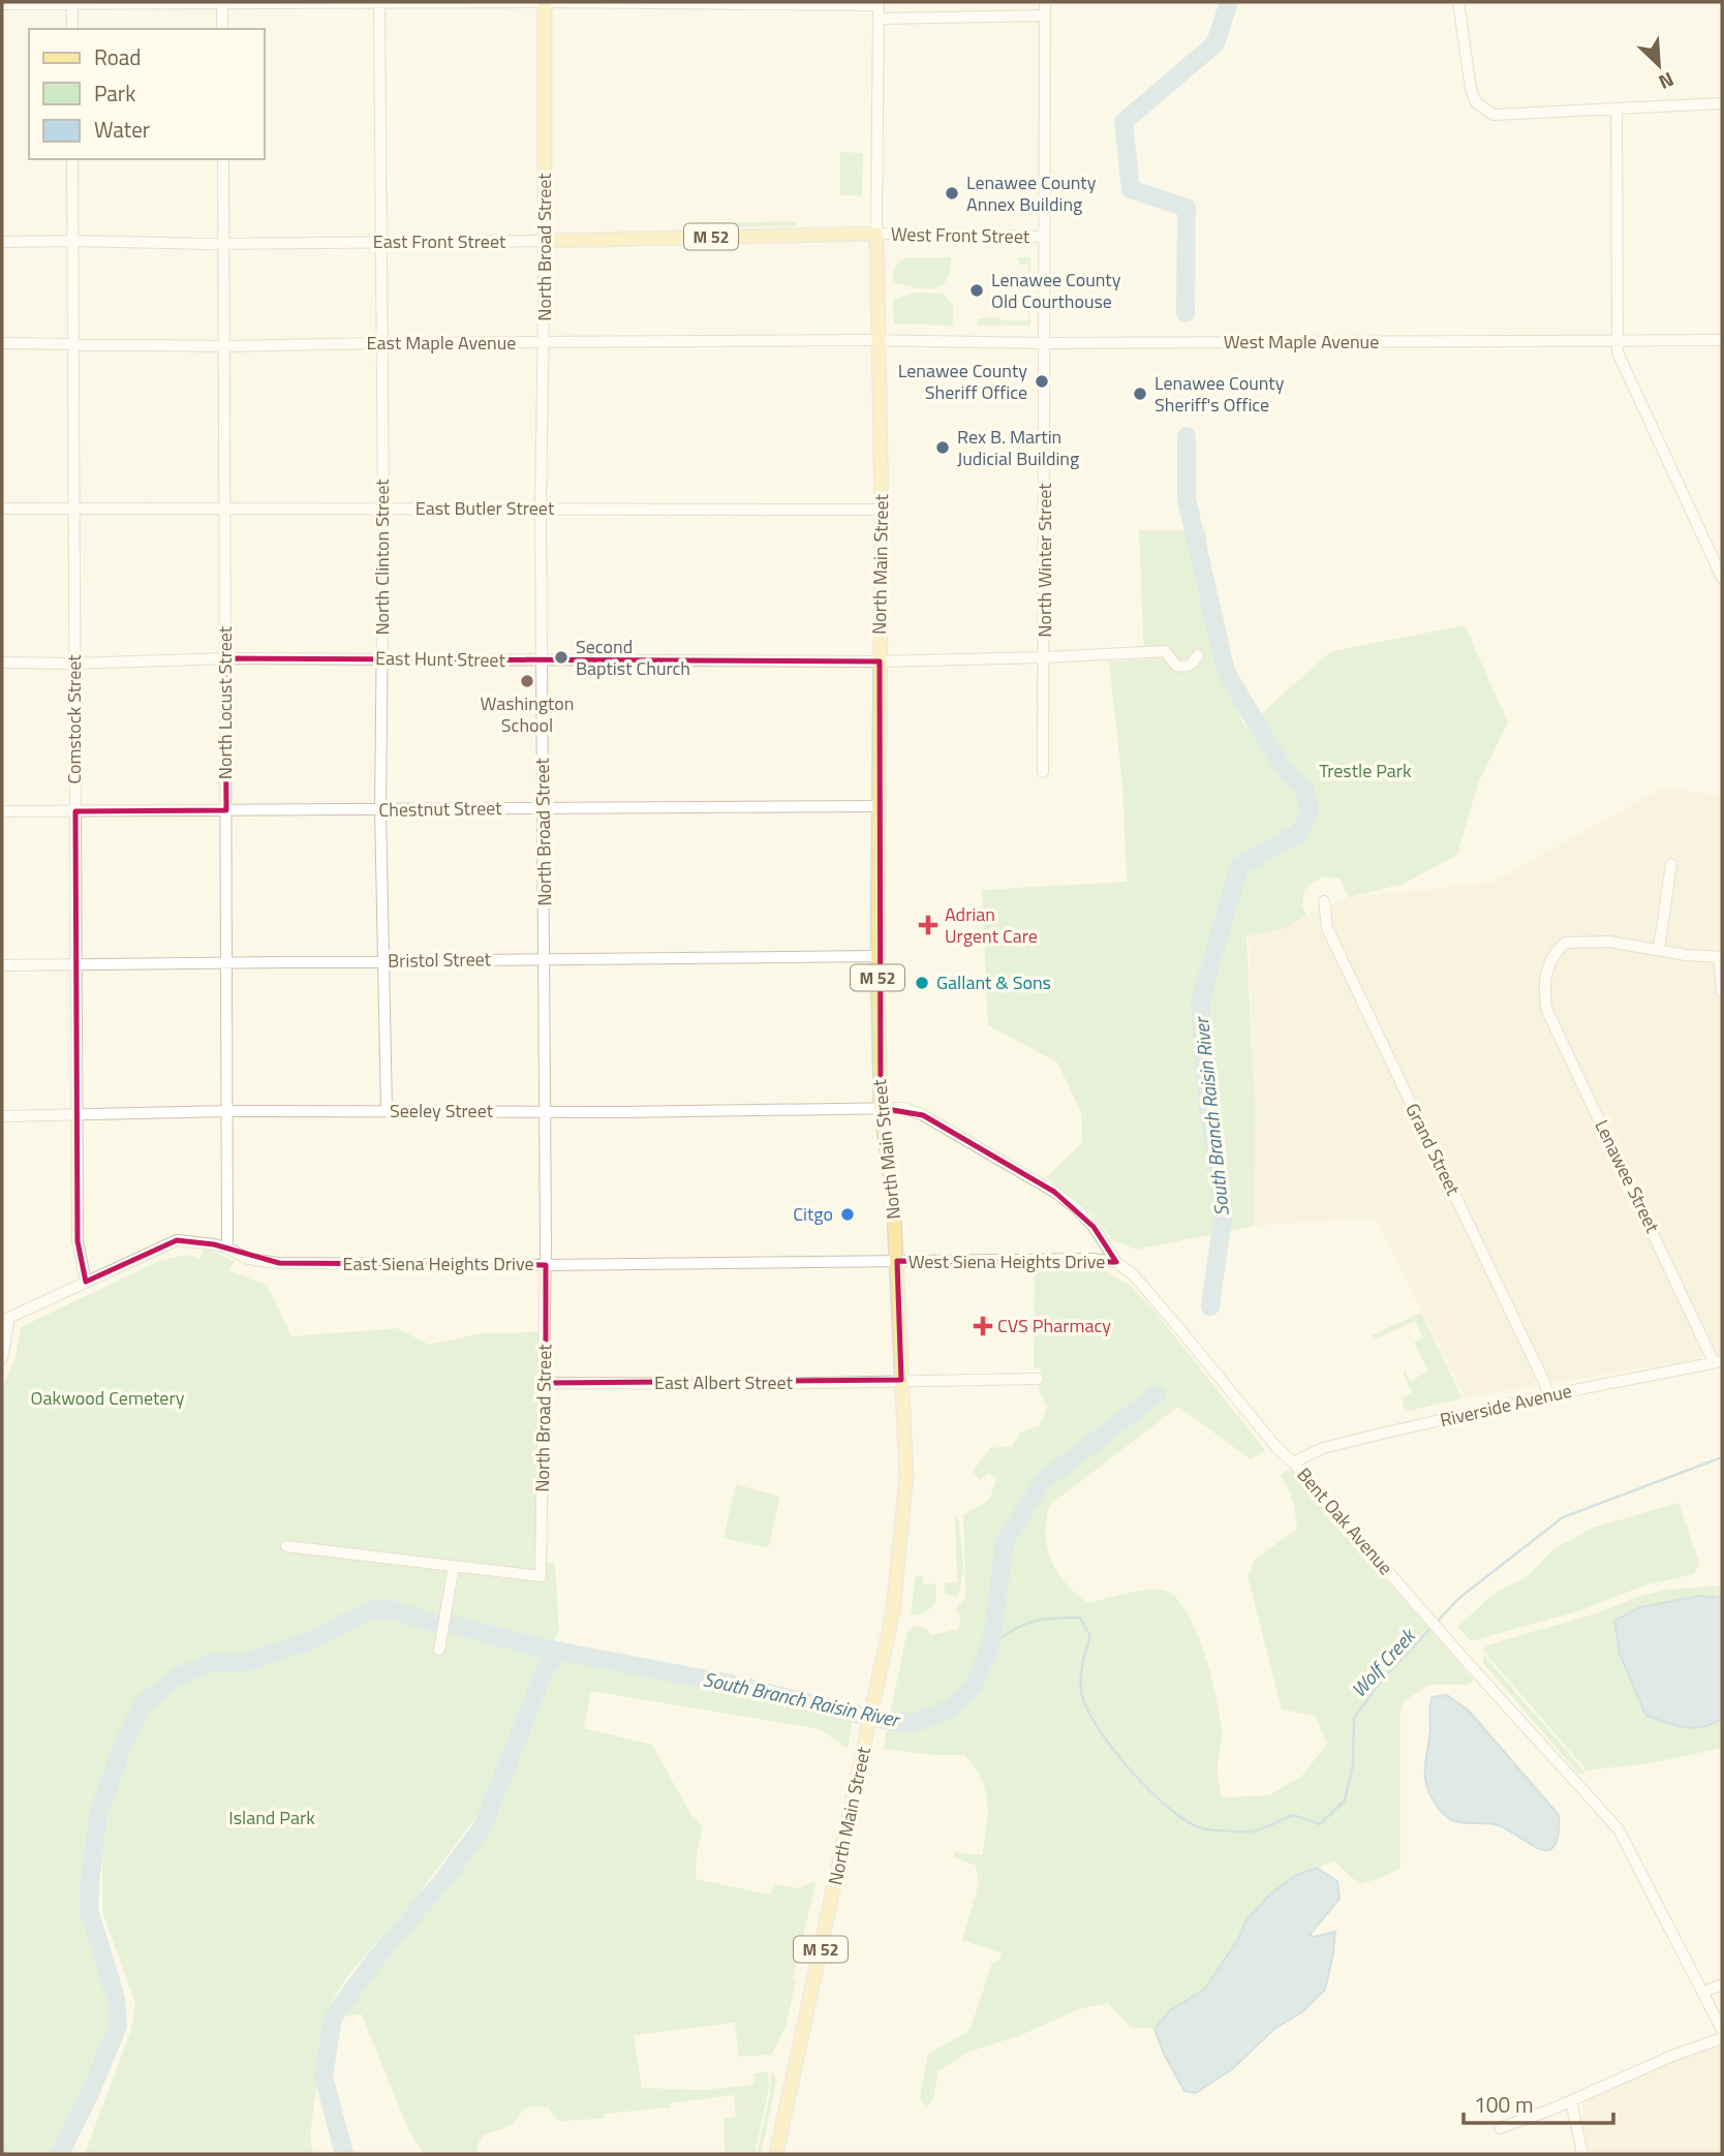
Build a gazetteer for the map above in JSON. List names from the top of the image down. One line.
{"streets":{"main road":["M 52","East Front Street","North Broad Street","North Main Street"],"street":["West Front Street","West Maple Avenue","East Maple Avenue","East Butler Street","North Clinton Street","North Winter Street","East Hunt Street","North Locust Street","Comstock Street","Chestnut Street","Bristol Street","Seeley Street","Grand Street","Lenawee Street","West Siena Heights Drive","East Siena Heights Drive","East Albert Street","Riverside Avenue","Bent Oak Avenue"]},"crossings":[["West Front Street","East Front Street"],["West Front Street","North Winter Street"],["West Front Street","North Main Street"],["East Front Street","North Broad Street"],["East Front Street","North Clinton Street"],["East Front Street","North Main Street"],["East Front Street","North Locust Street"],["East Front Street","Comstock Street"],["North Broad Street","East Maple Avenue"],["North Broad Street","East Butler Street"],["North Broad Street","East Hunt Street"],["North Broad Street","Chestnut Street"],["North Broad Street","Bristol Street"],["North Broad Street","Seeley Street"],["North Broad Street","East Siena Heights Drive"],["North Broad Street","East Albert Street"],["West Maple Avenue","East Maple Avenue"],["West Maple Avenue","North Winter Street"],["West Maple Avenue","North Main Street"],["East Maple Avenue","North Clinton Street"],["East Maple Avenue","North Main Street"],["East Maple Avenue","North Locust Street"],["East Maple Avenue","Comstock Street"],["East Butler Street","North Clinton Street"],["East Butler Street","North Main Street"],["East Butler Street","North Locust Street"],["East Butler Street","Comstock Street"],["North Clinton Street","East Hunt Street"],["North Clinton Street","Chestnut Street"],["North Clinton Street","Bristol Street"],["North Clinton Street","Seeley Street"],["North Winter Street","East Hunt Street"],["North Main Street","East Hunt Street"],["North Main Street","Chestnut Street"],["North Main Street","Bristol Street"],["North Main Street","Seeley Street"],["North Main Street","West Siena Heights Drive"],["North Main Street","East Siena Heights Drive"],["North Main Street","East Albert Street"],["North Main Street","Bent Oak Avenue"],["East Hunt Street","North Locust Street"],["East Hunt Street","Comstock Street"],["North Locust Street","Chestnut Street"],["North Locust Street","Bristol Street"],["North Locust Street","Seeley Street"],["North Locust Street","East Siena Heights Drive"],["Comstock Street","Chestnut Street"],["Comstock Street","Bristol Street"],["Comstock Street","Seeley Street"],["Comstock Street","East Siena Heights Drive"],["Seeley Street","Bent Oak Avenue"],["Grand Street","Riverside Avenue"],["Lenawee Street","Riverside Avenue"],["West Siena Heights Drive","East Siena Heights Drive"],["West Siena Heights Drive","Bent Oak Avenue"],["Riverside Avenue","Bent Oak Avenue"]],"water":["South Branch Raisin River","Wolf Creek"],"parks":["Trestle Park","Oakwood Cemetery","Island Park"],"places":{"other":["Lenawee County Annex Building","Lenawee County Old Courthouse","Lenawee County Sheriff Office","Lenawee County Sheriff's Office","Rex B. Martin Judicial Building","Second Baptist Church","Washington School","Gallant & Sons","Citgo"],"health":["Adrian Urgent Care","CVS Pharmacy"]},"legend":["Road","Park","Water"],"scale_bar":"100 m","north":"bottom right"}
